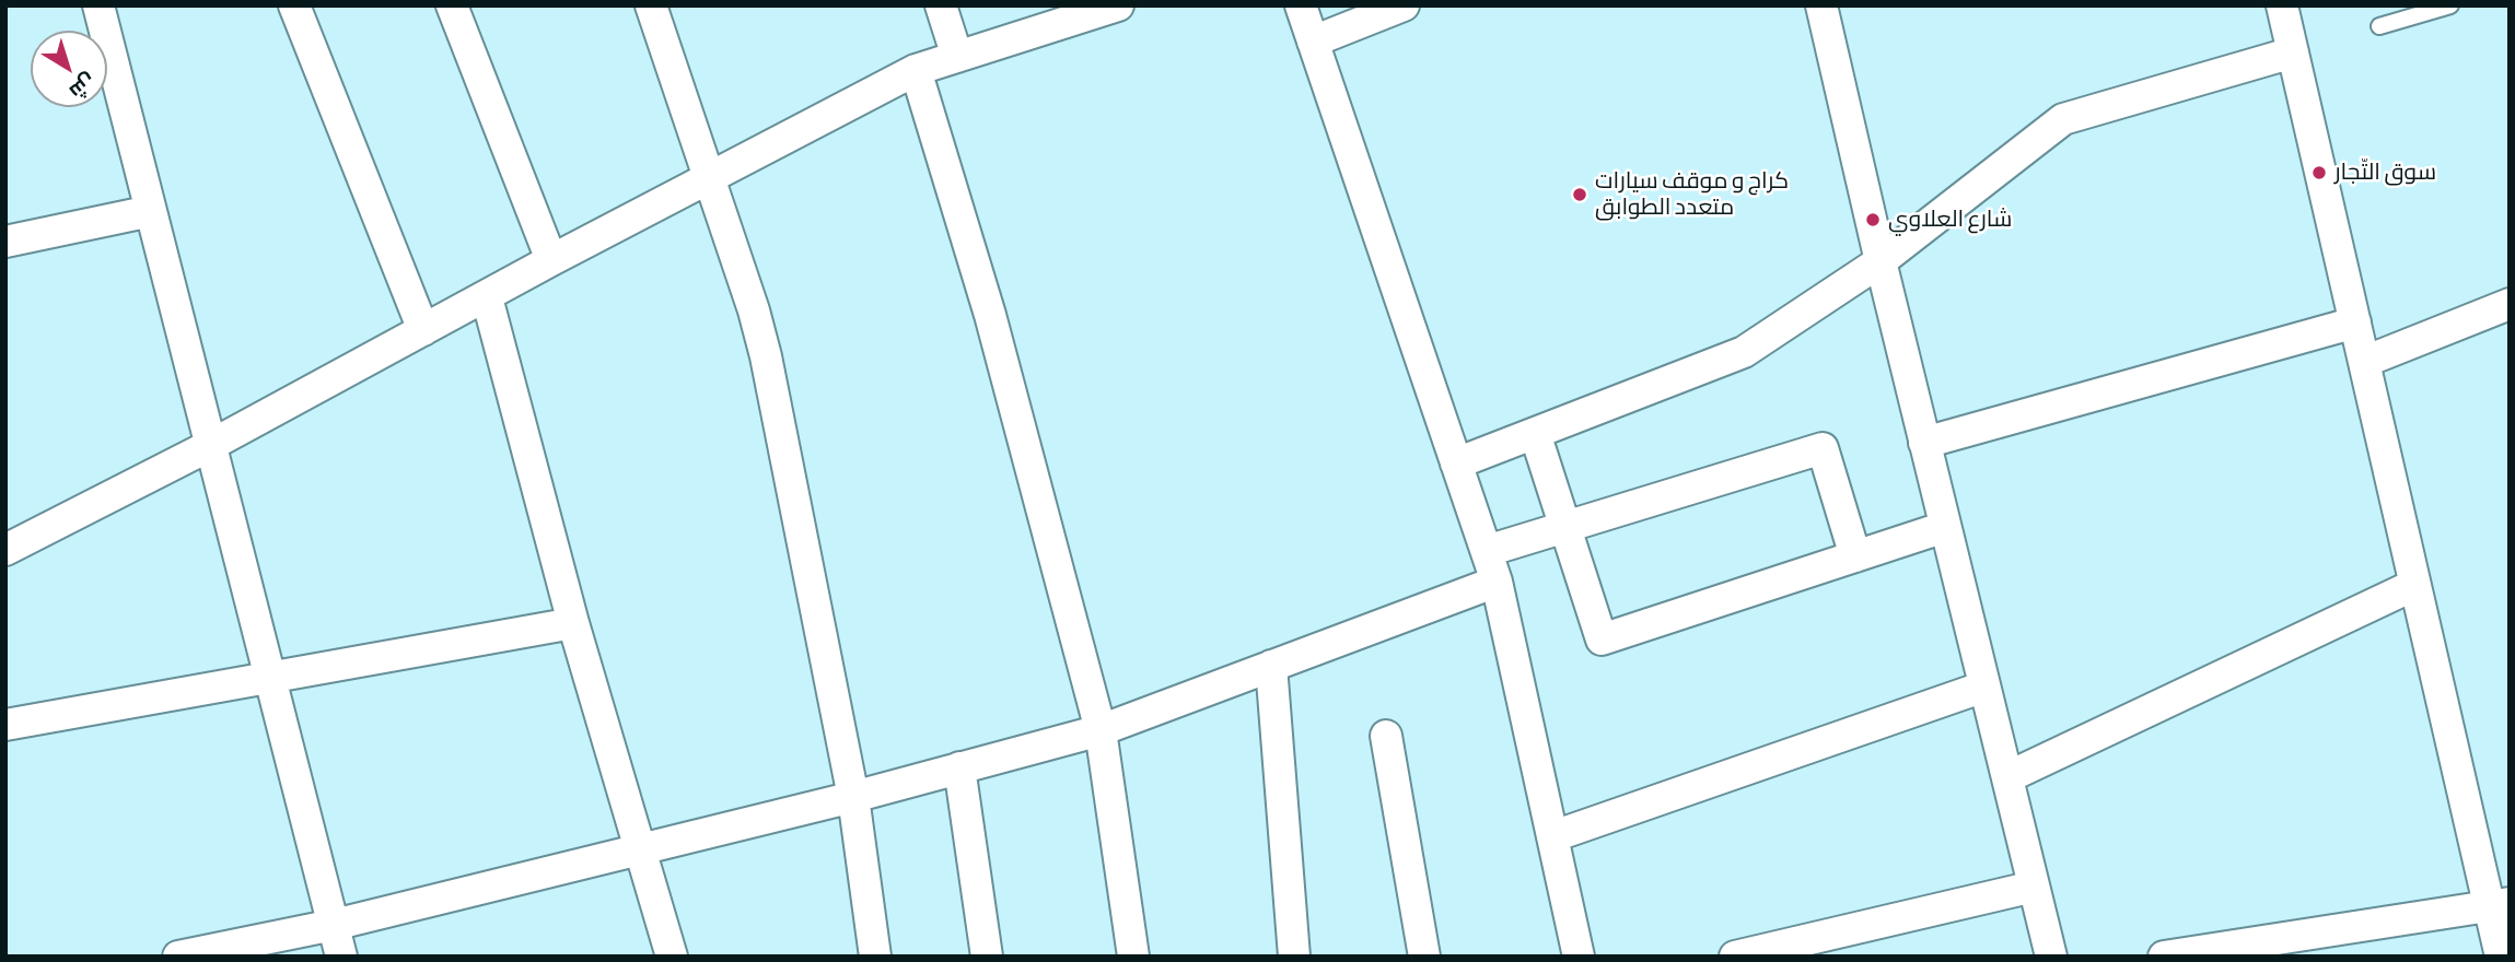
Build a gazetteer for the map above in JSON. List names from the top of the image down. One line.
{"places":["سوق التّجار","كراج و موقف سيارات متعدد الطوابق","شارع العلاوي"],"north":"bottom right"}
